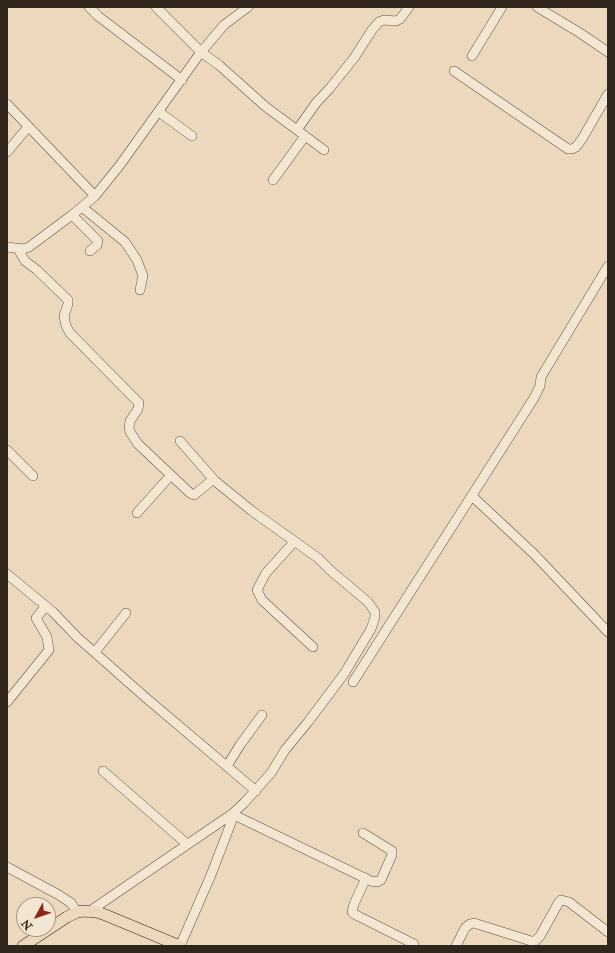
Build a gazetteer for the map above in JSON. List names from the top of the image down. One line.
{"north":"bottom left"}
